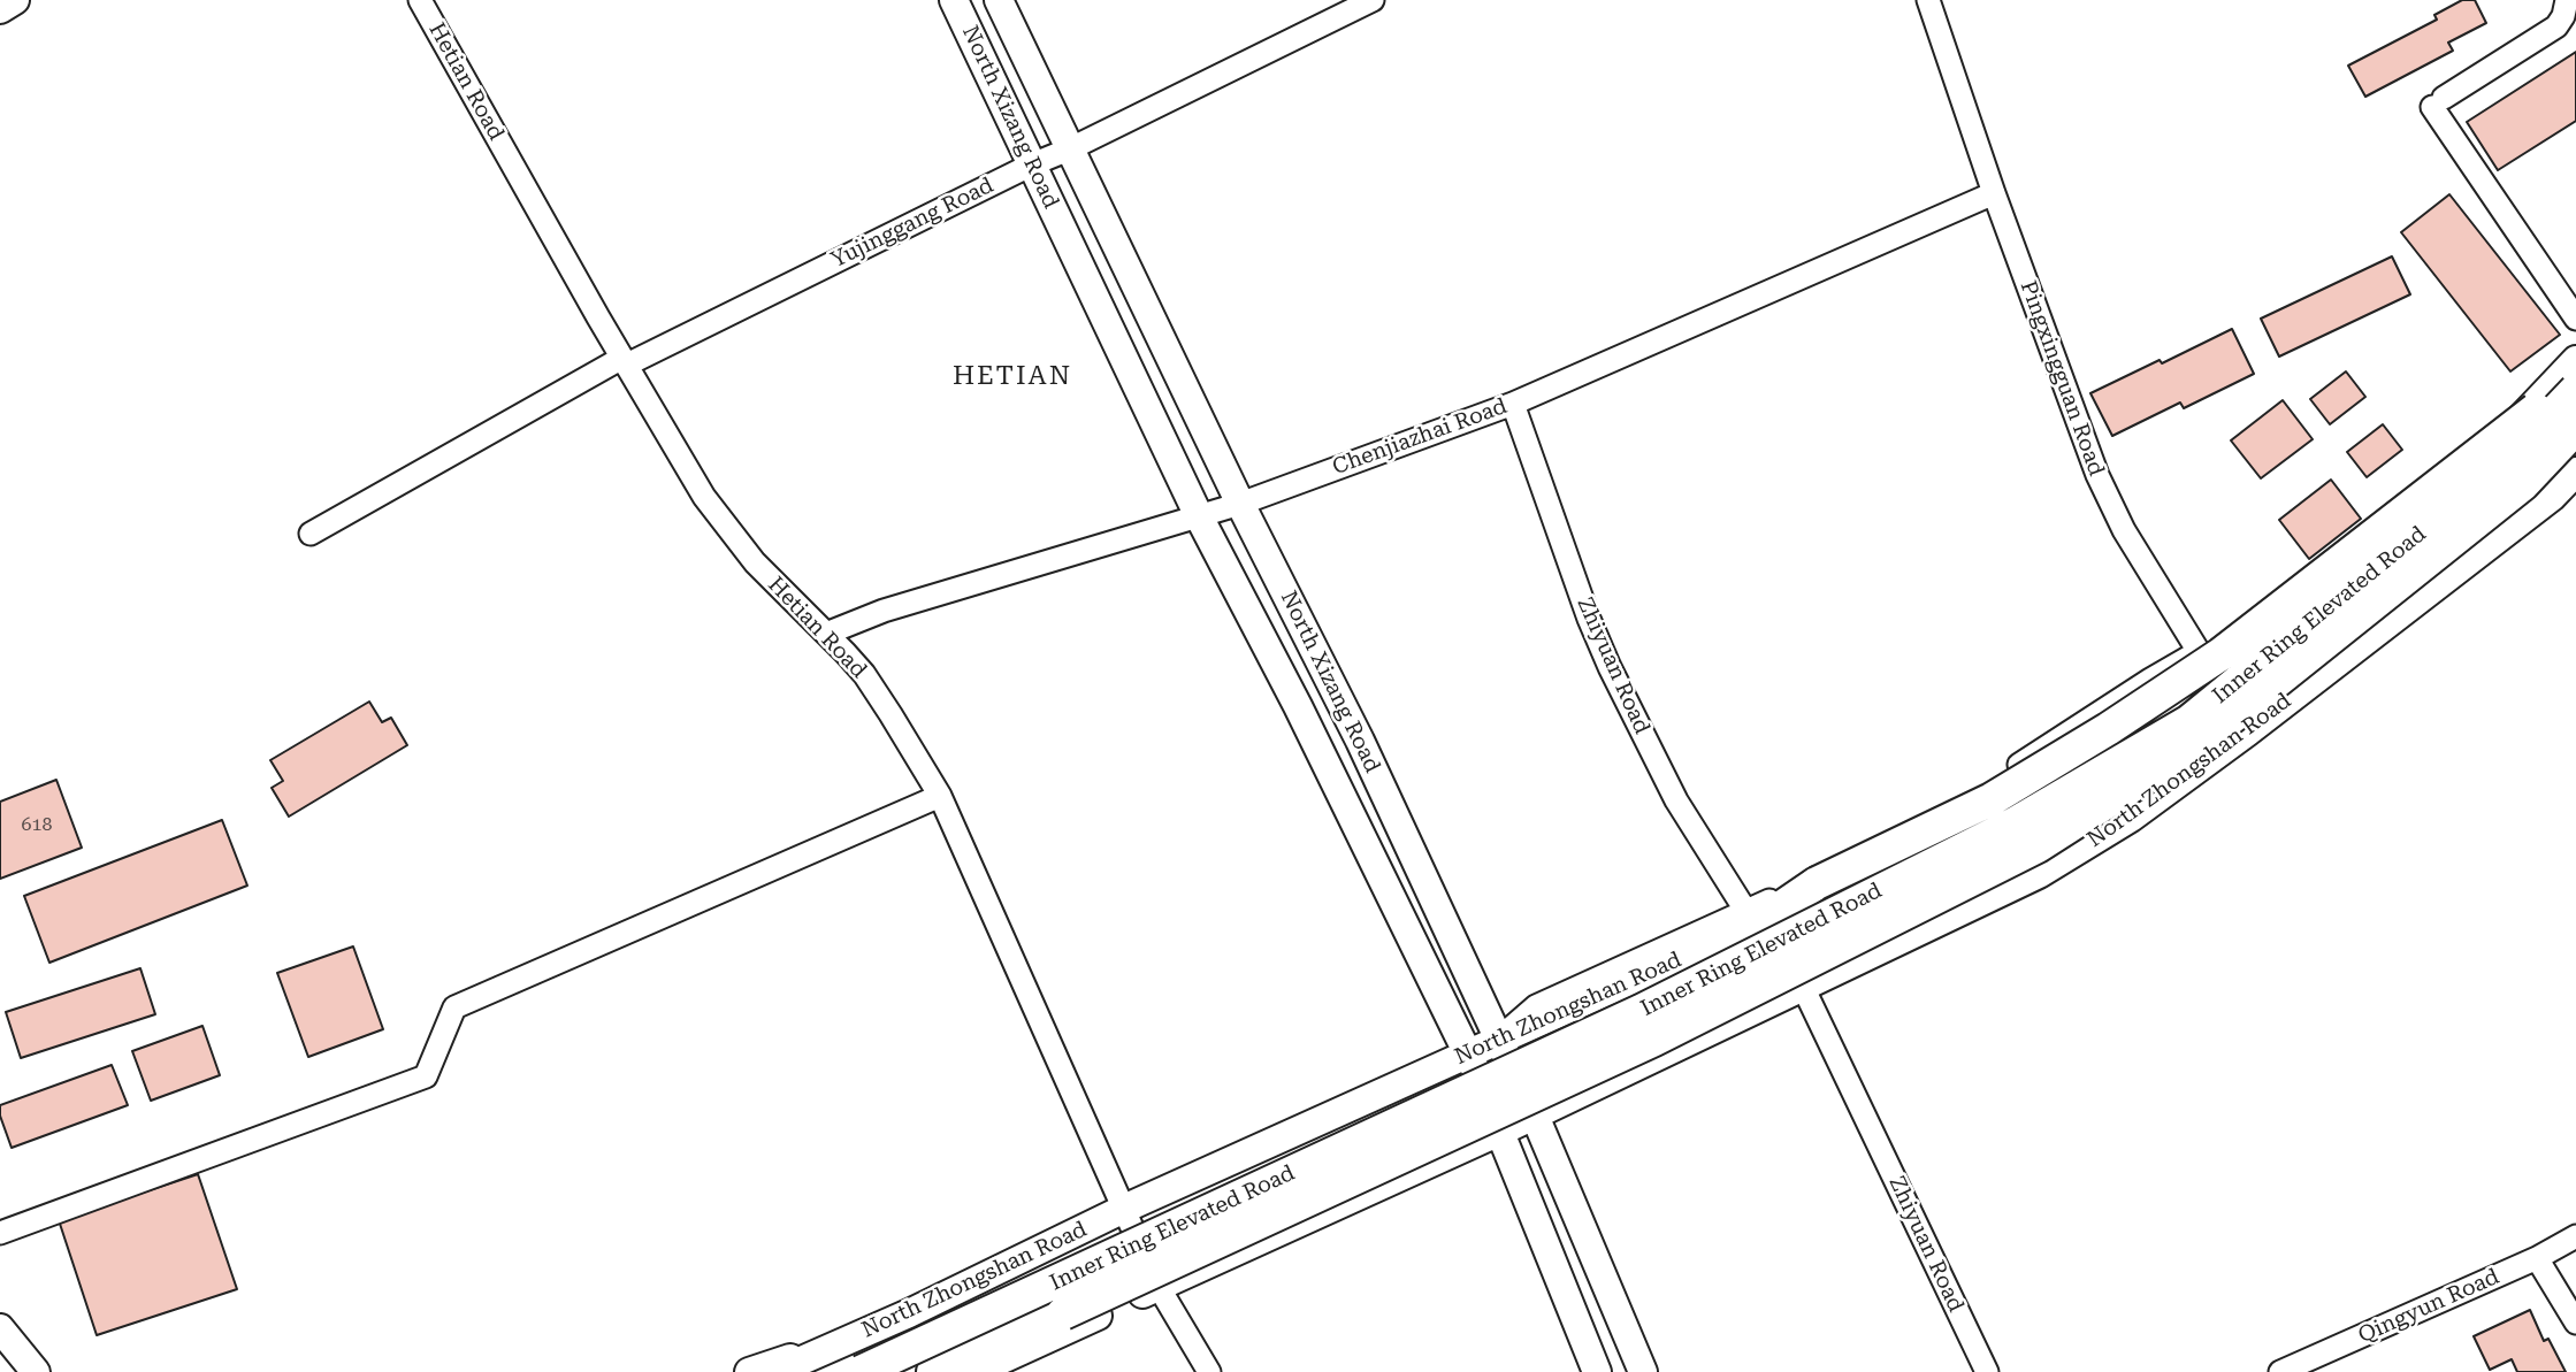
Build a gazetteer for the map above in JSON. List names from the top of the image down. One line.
{"streets":{"highway":["Inner Ring Elevated Road"],"main road":["North Xizang Road","North Zhongshan Road"],"street":["Hetian Road","Yujinggang Road","Pingxingguan Road","Chenjiazhai Road","Zhiyuan Road","Qingyun Road"]},"crossings":[["Hetian Road","Yujinggang Road"],["Hetian Road","Chenjiazhai Road"],["Hetian Road","North Zhongshan Road"],["North Xizang Road","Yujinggang Road"],["North Xizang Road","Chenjiazhai Road"],["North Xizang Road","North Zhongshan Road"],["Pingxingguan Road","Chenjiazhai Road"],["Pingxingguan Road","North Zhongshan Road"],["Chenjiazhai Road","Zhiyuan Road"],["Zhiyuan Road","North Zhongshan Road"]],"districts":["HETIAN"],"house_numbers":["618"]}
